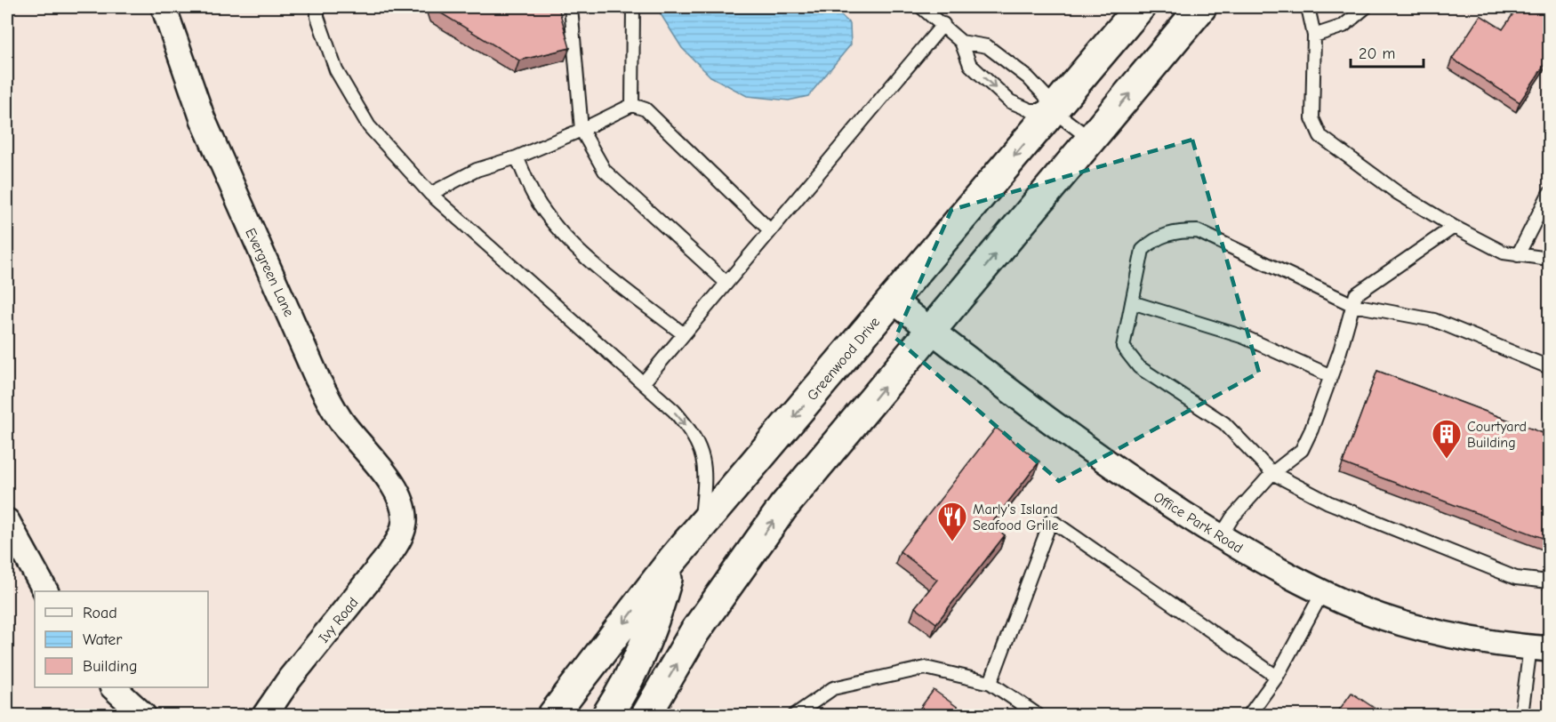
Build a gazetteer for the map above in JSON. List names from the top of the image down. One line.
{"streets":{"street":["Evergreen Lane","Greenwood Drive","Office Park Road","Ivy Road"]},"crossings":[["Evergreen Lane","Ivy Road"],["Greenwood Drive","Office Park Road"]],"places":{"building":["Courtyard Building"],"restaurant":["Marly's Island Seafood Grille"]},"legend":["Road","Water","Building"],"scale_bar":"20 m"}
